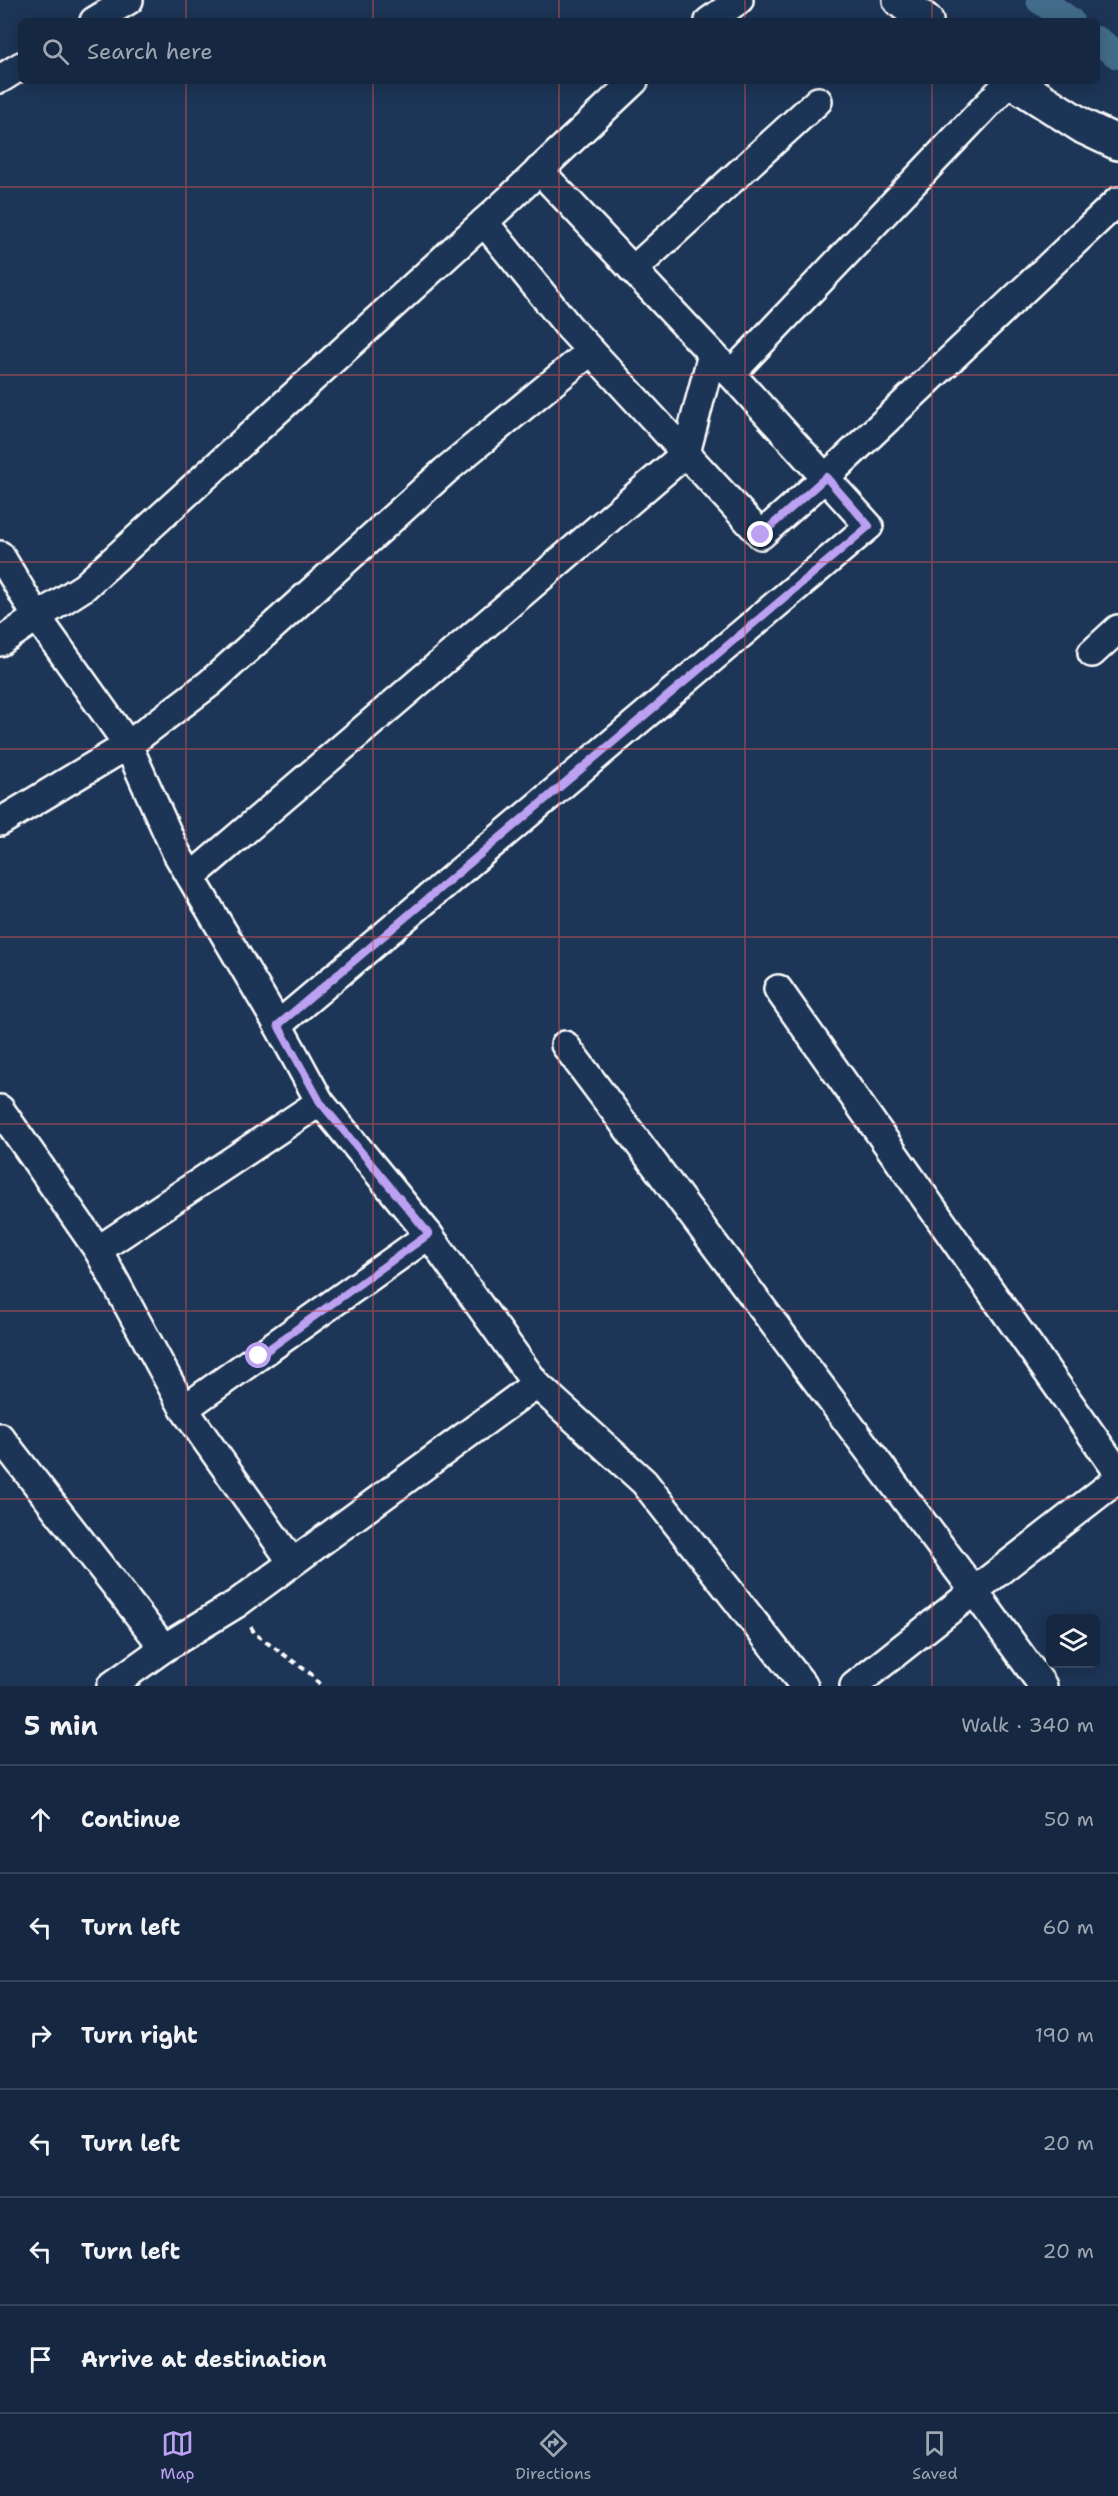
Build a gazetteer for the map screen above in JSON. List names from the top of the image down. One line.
{"page":{"search":"Search here","heading":["5 min","Walk · 340 m"],"list":[["Continue","50 m"],["Turn left","60 m"],["Turn right","190 m"],["Turn left","20 m"],["Turn left","20 m"],"Arrive at destination"],"nav":["Map","Directions","Saved"]}}
